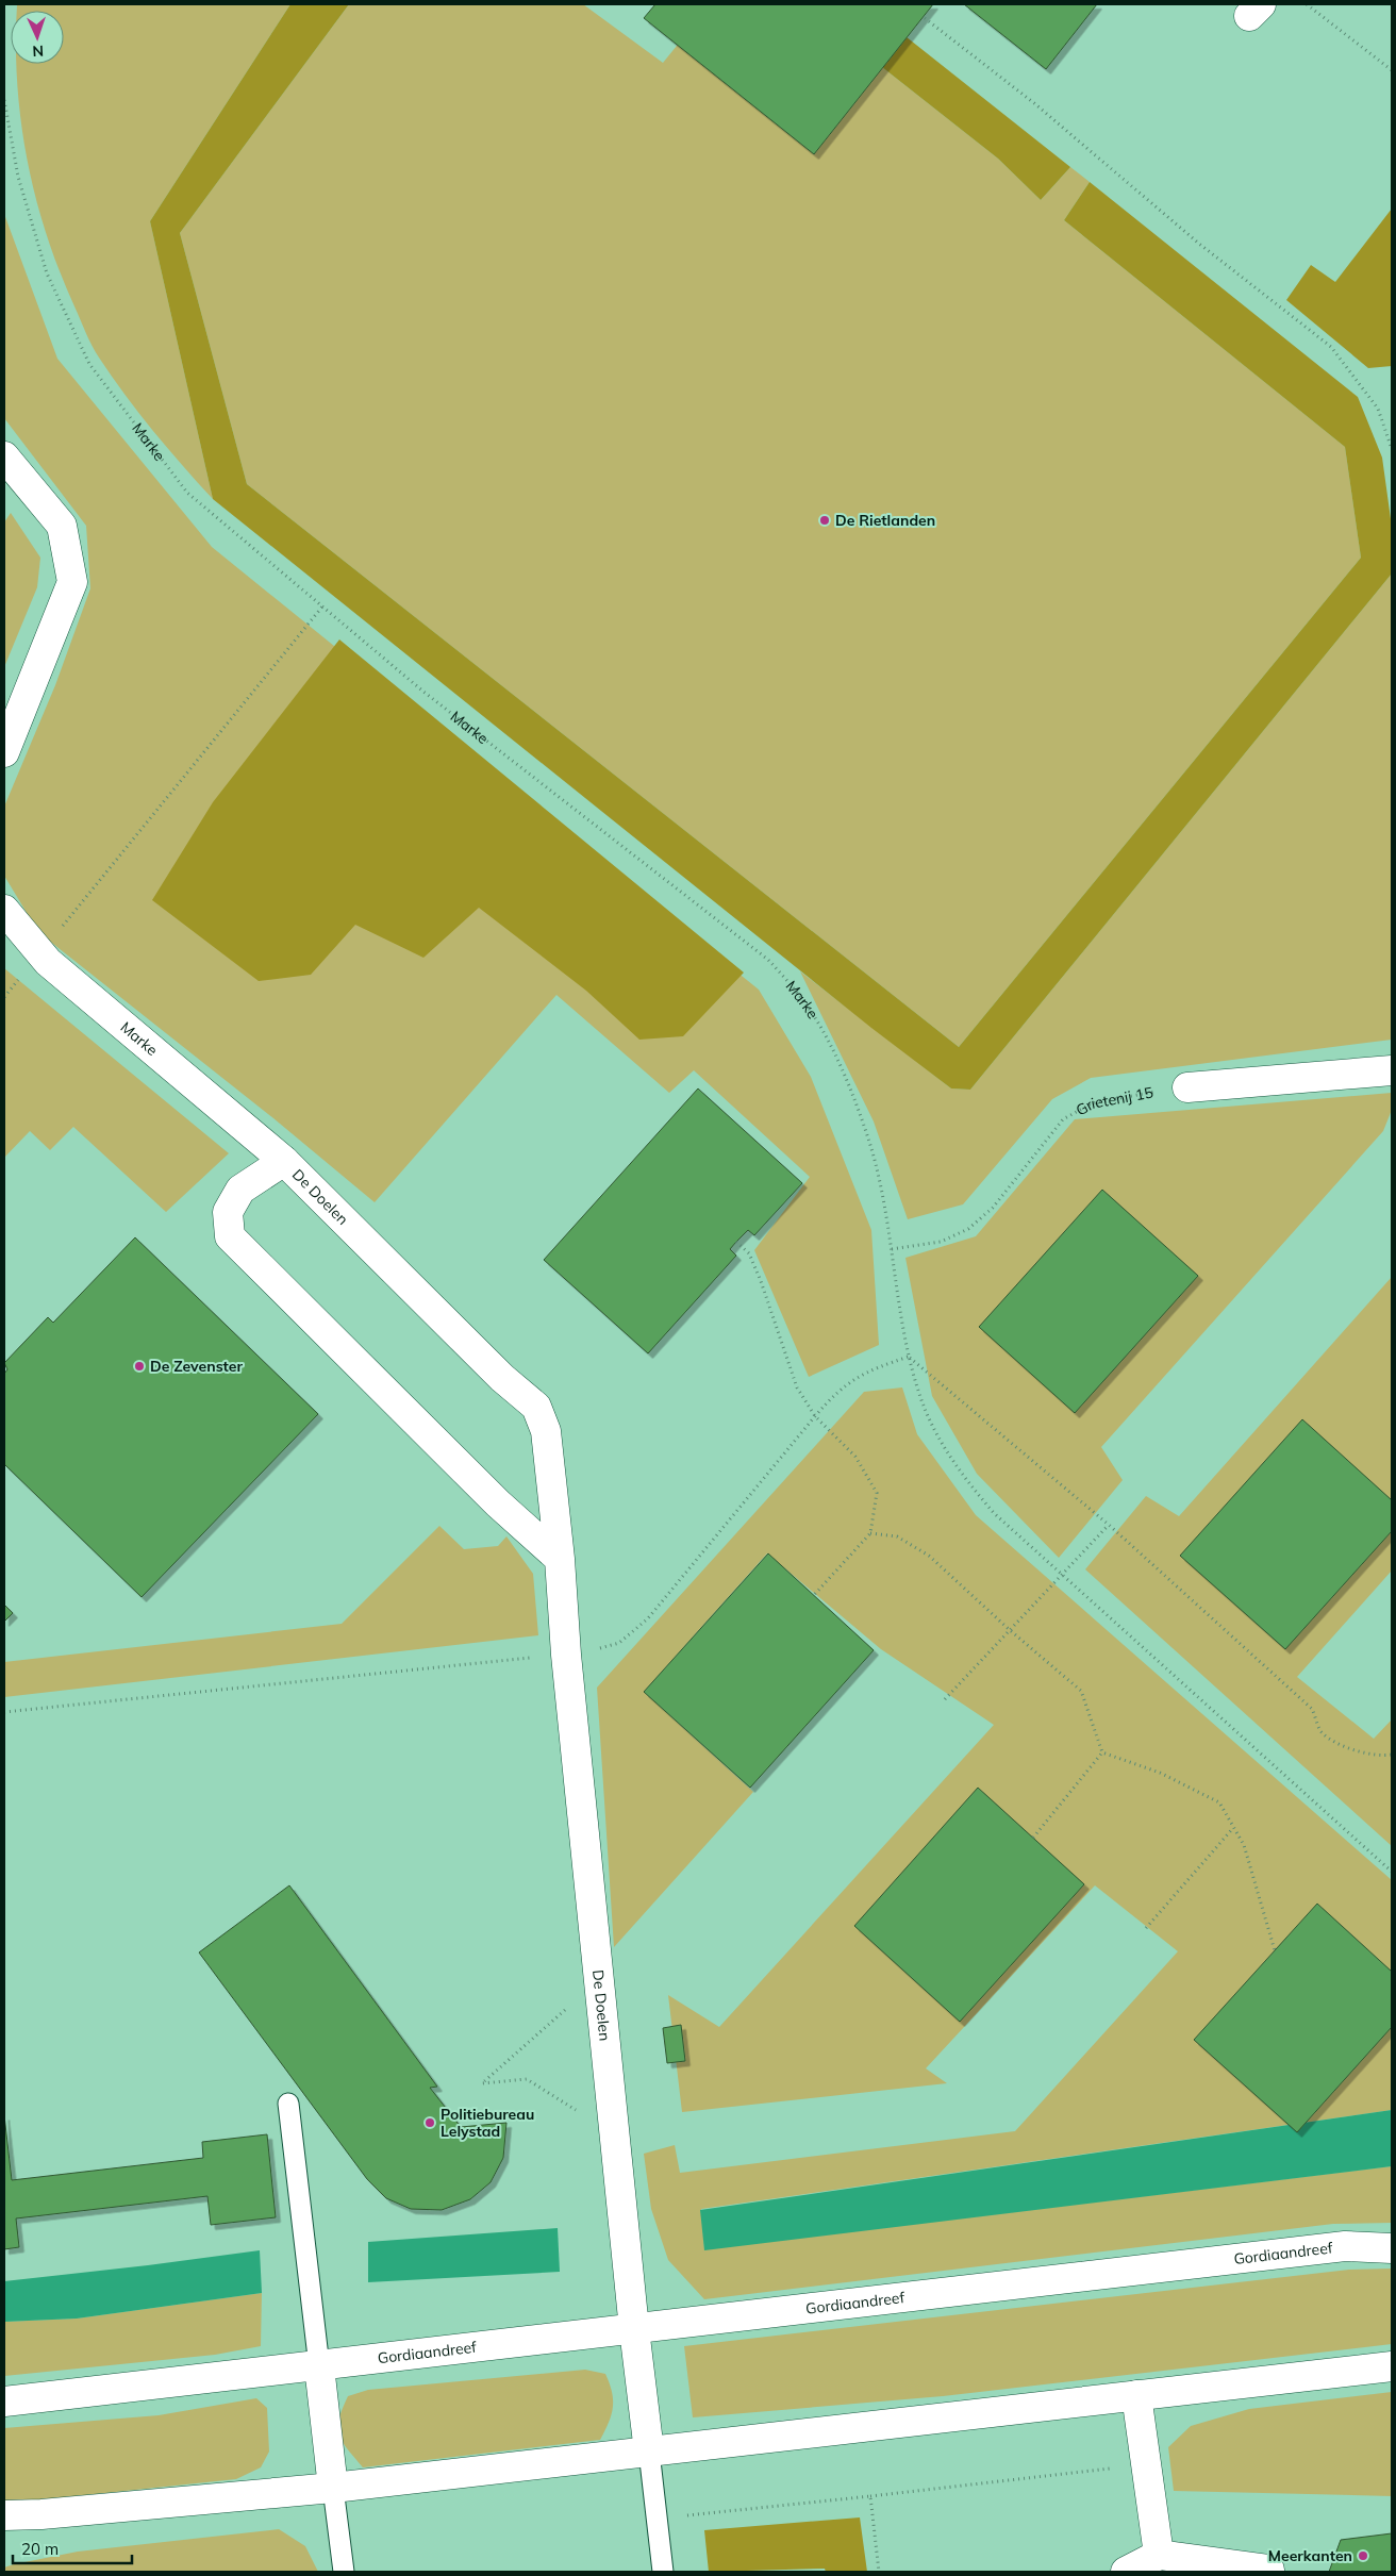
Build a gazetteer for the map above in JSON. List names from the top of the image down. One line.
{"streets":{"street":["Marke","De Doelen","Gordiaandreef"],"path":["Grietenij 15"]},"crossings":[["Marke","Grietenij 15"],["Marke","De Doelen"],["De Doelen","Gordiaandreef"]],"places":["De Rietlanden","De Zevenster","Politiebureau Lelystad","Meerkanten"],"scale_bar":"20 m","north":"bottom"}
